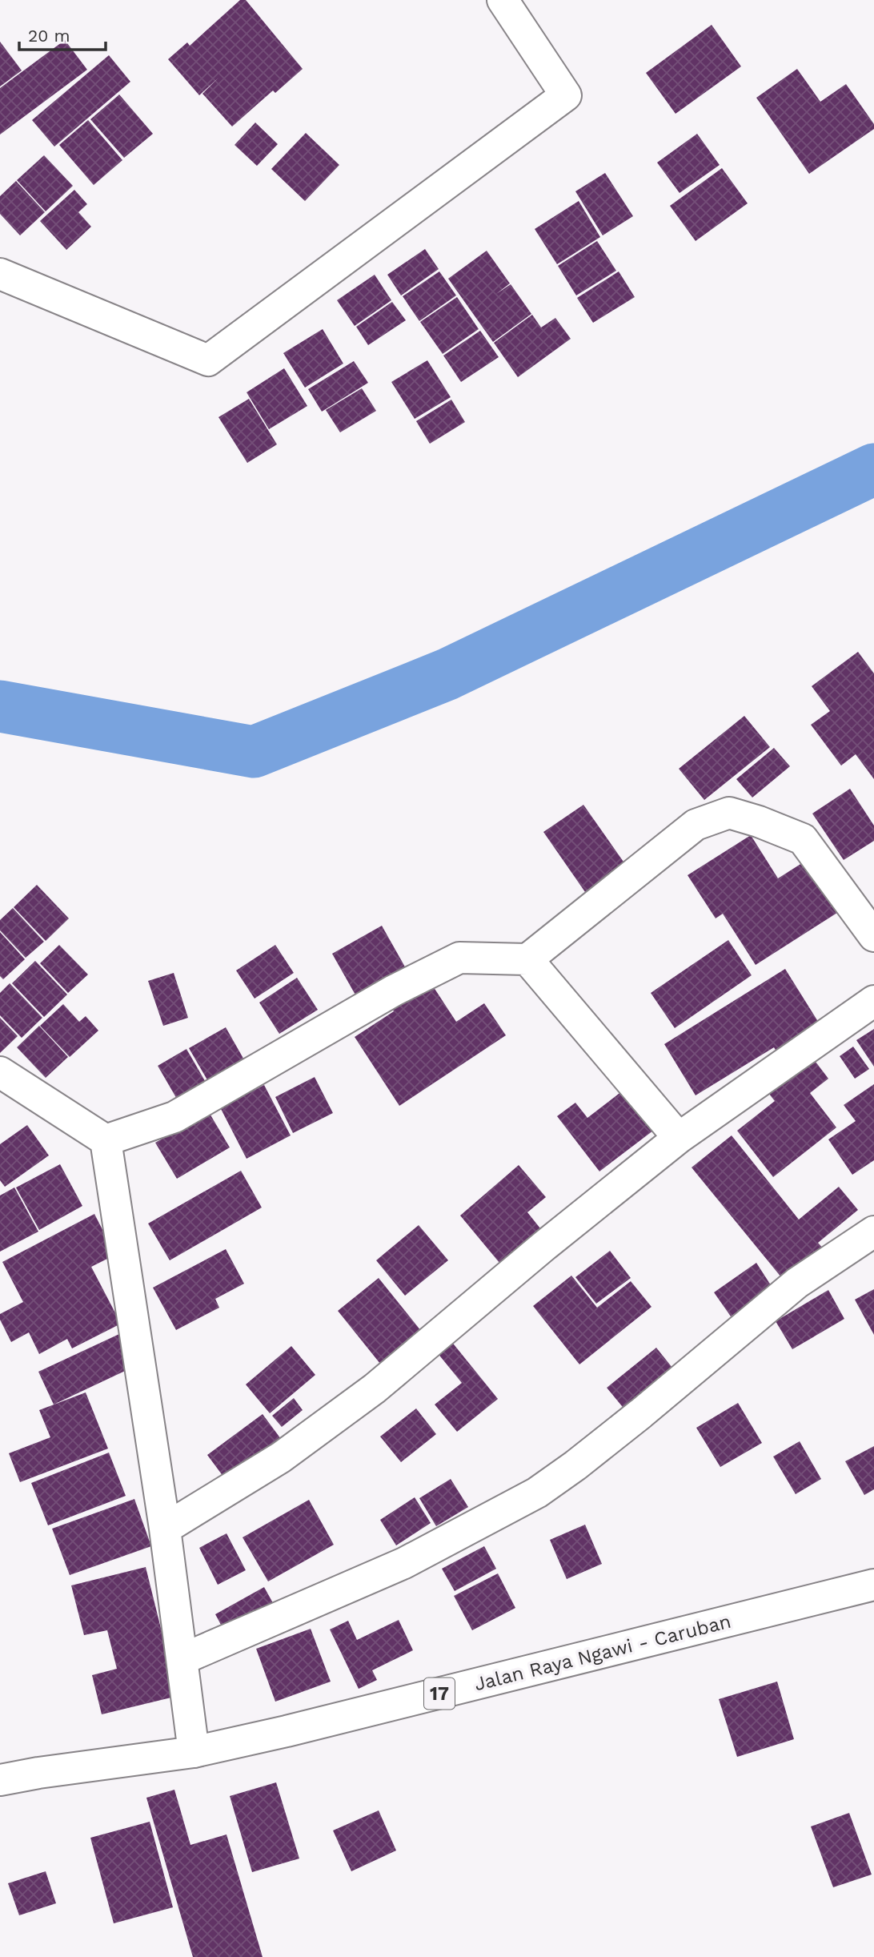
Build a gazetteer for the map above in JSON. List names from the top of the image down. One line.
{"streets":{"main road":["Jalan Raya Ngawi - Caruban","17"]},"scale_bar":"20 m"}
